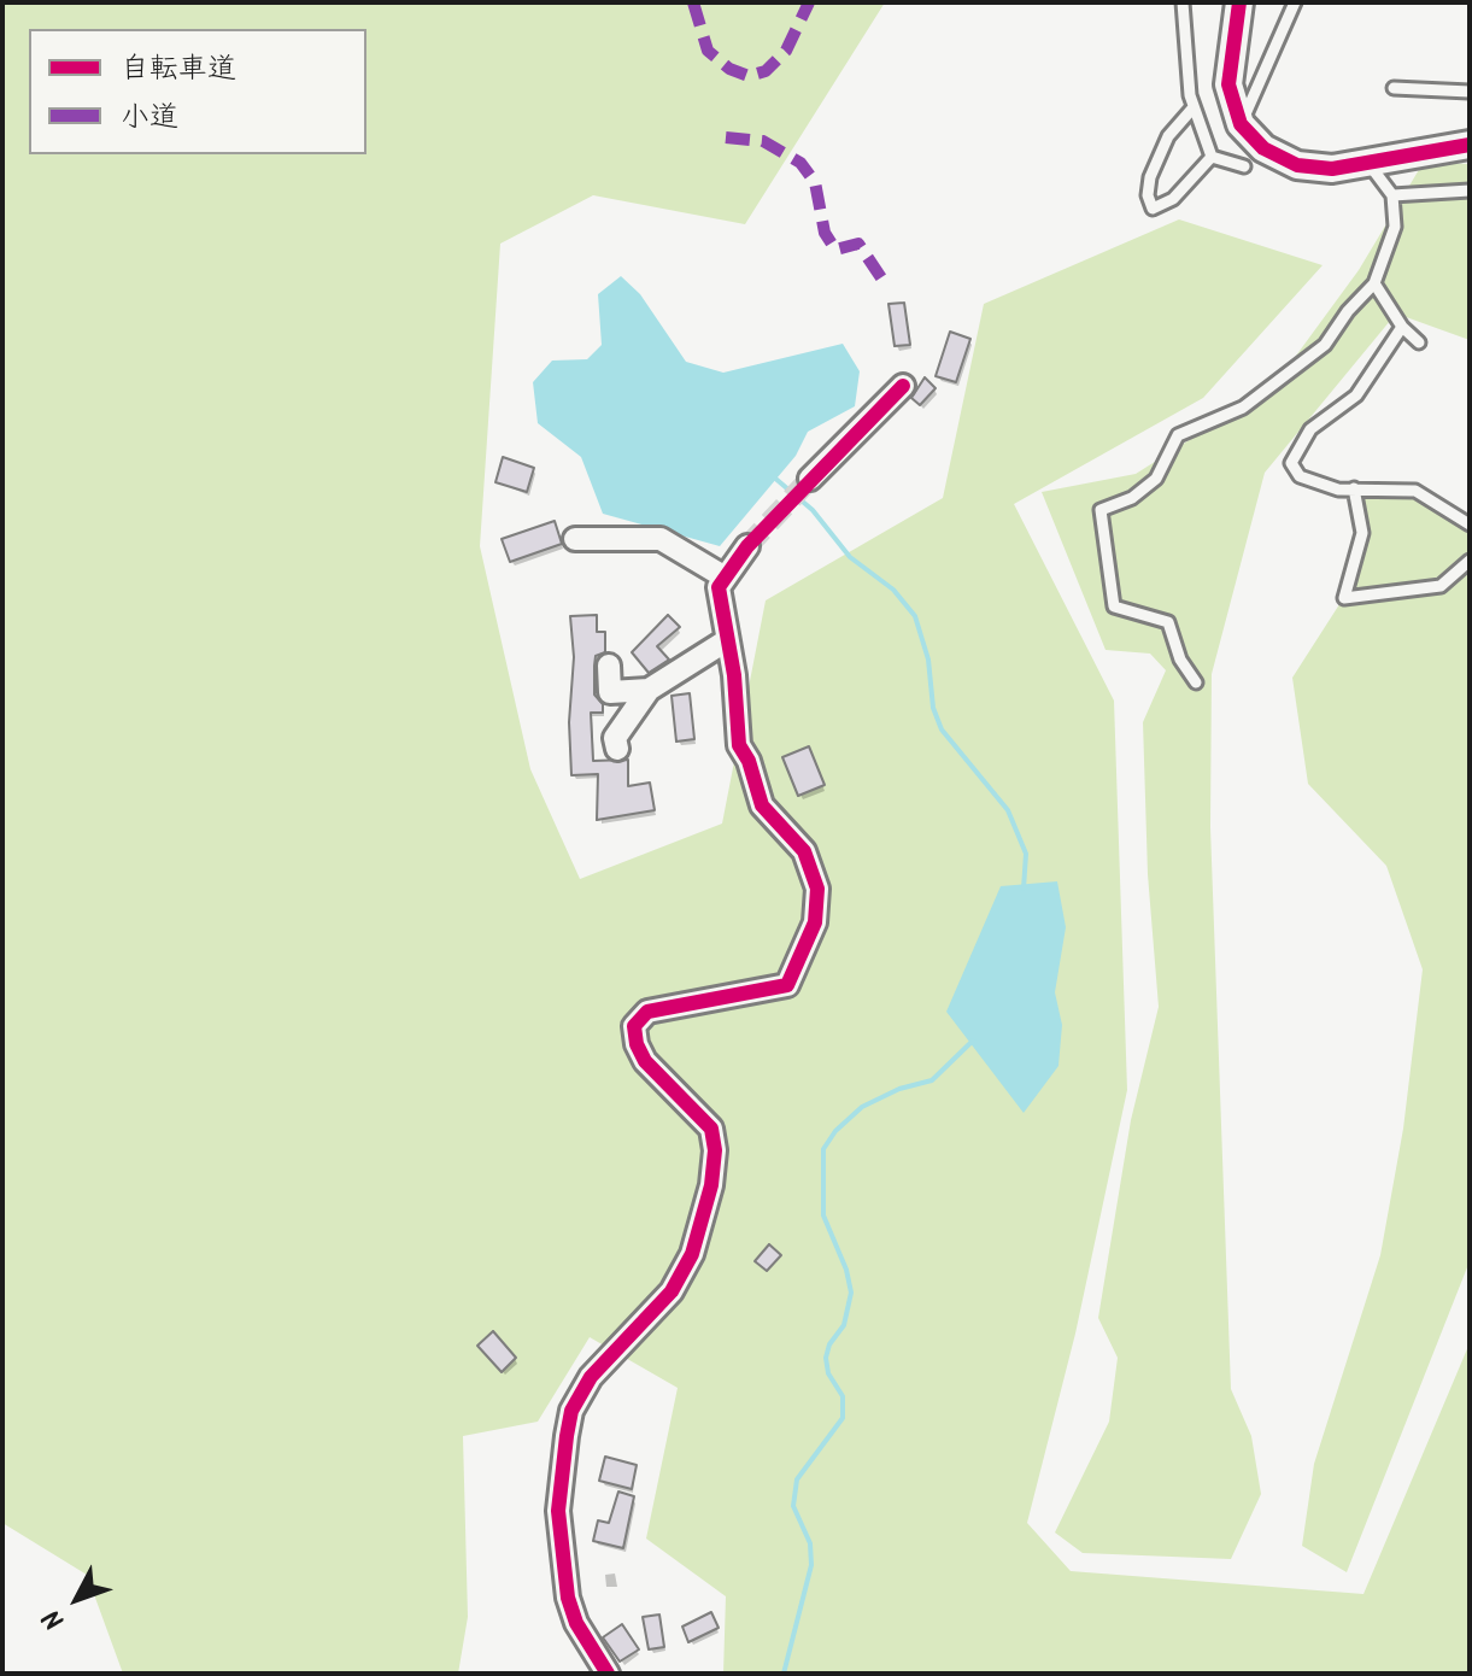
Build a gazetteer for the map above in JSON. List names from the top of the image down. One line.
{"legend":["自転車道","小道"],"north":"bottom left"}
